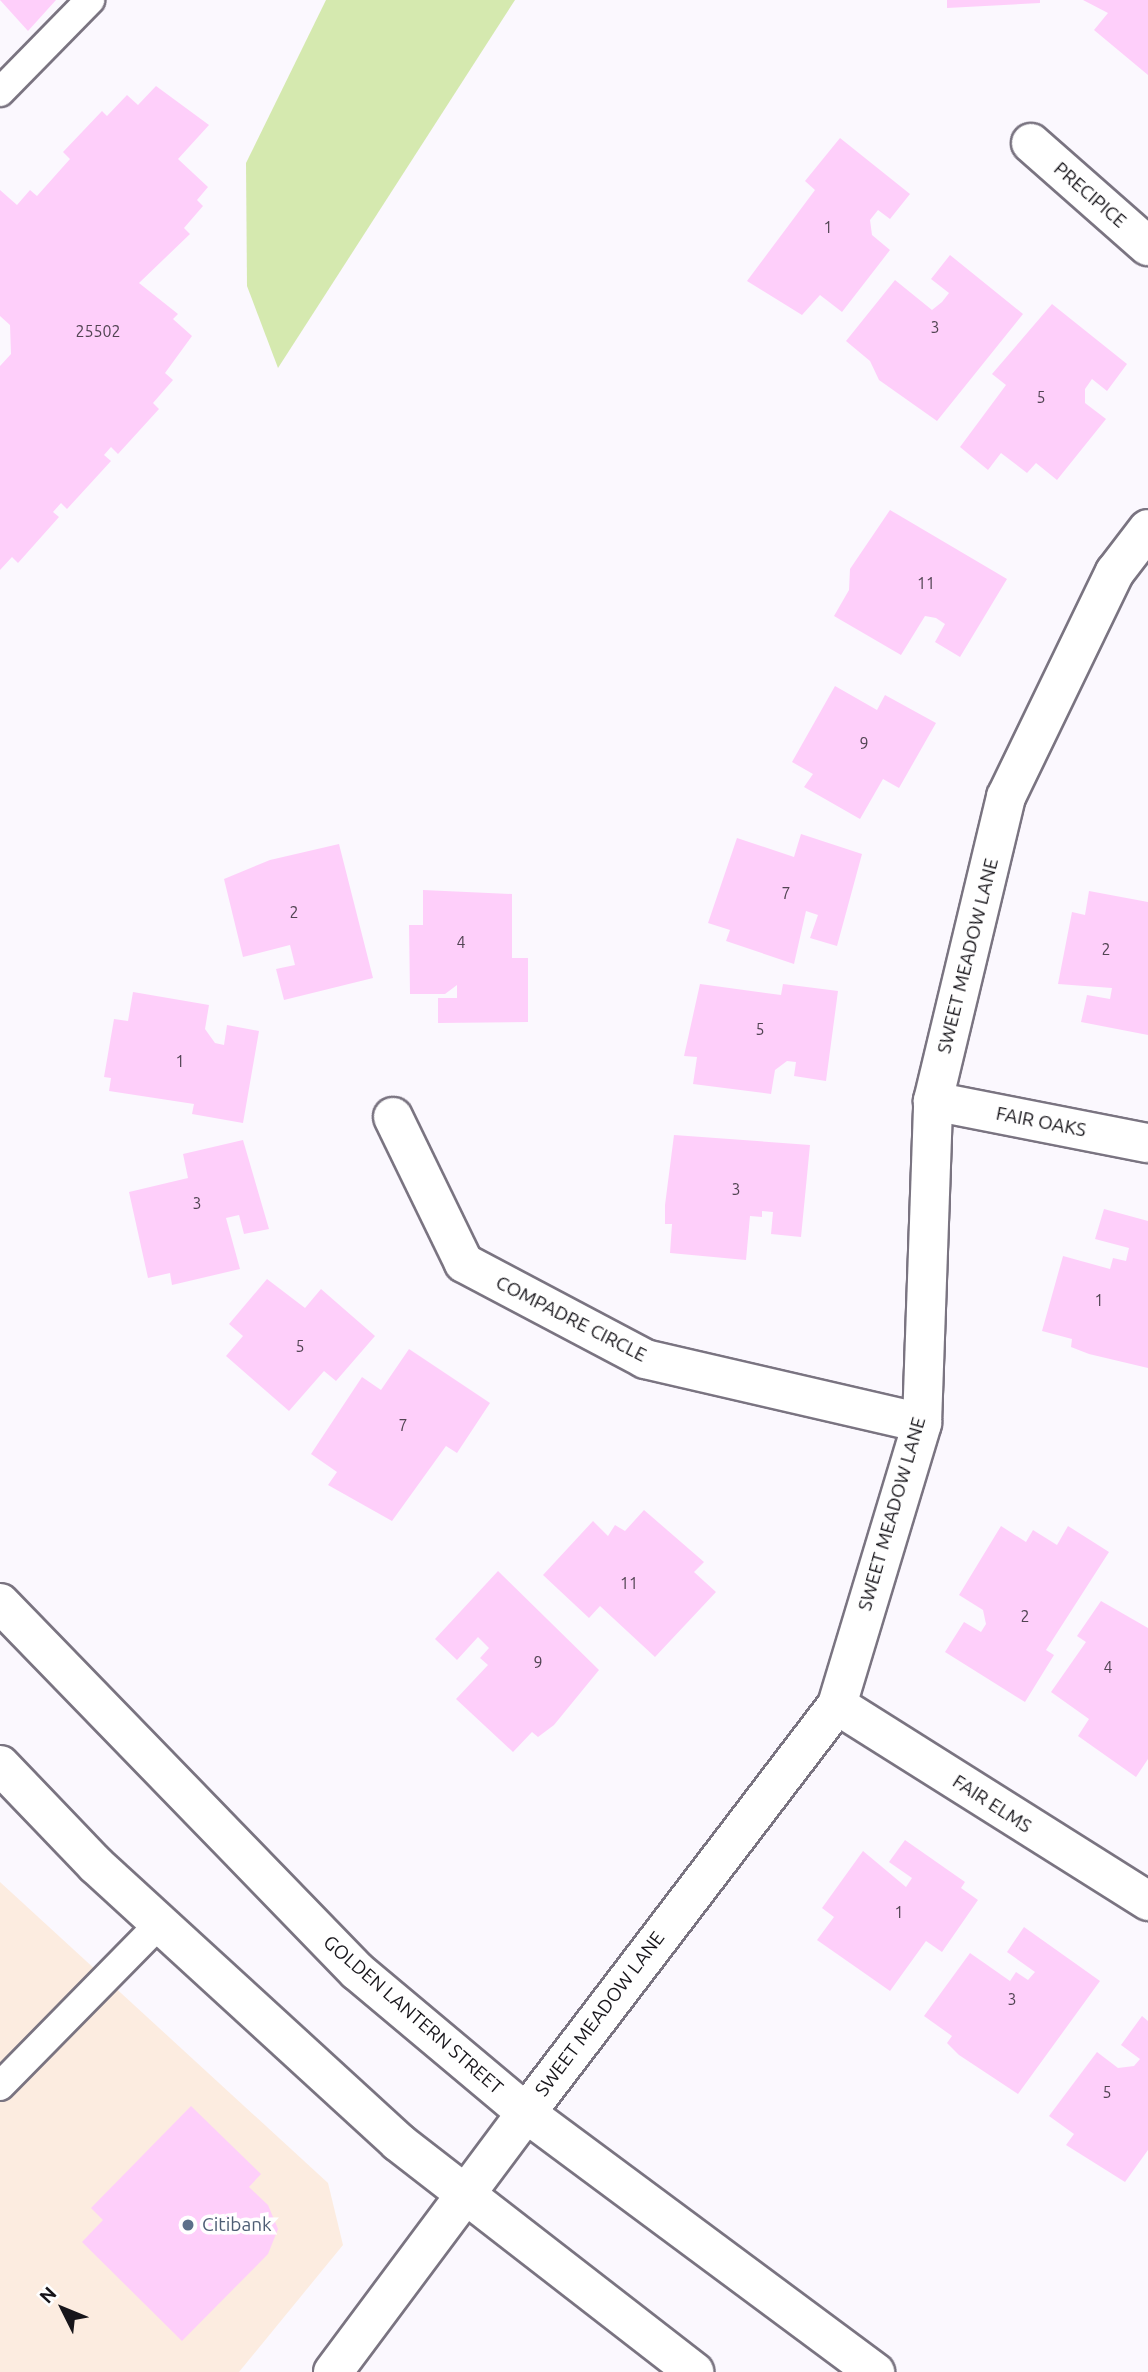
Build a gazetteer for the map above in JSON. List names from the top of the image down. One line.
{"streets":{"street":["PRECIPICE","SWEET MEADOW LANE","FAIR OAKS","COMPADRE CIRCLE","FAIR ELMS","GOLDEN LANTERN STREET"]},"crossings":[["SWEET MEADOW LANE","FAIR OAKS"],["SWEET MEADOW LANE","COMPADRE CIRCLE"],["SWEET MEADOW LANE","FAIR ELMS"],["SWEET MEADOW LANE","GOLDEN LANTERN STREET"]],"places":["Citibank"],"house_numbers":["1","3","25502","5","11","9","7","2","4","2","5","1","3","3","1","5","7","11","2","9","4","1","3","5"],"north":"top left"}
